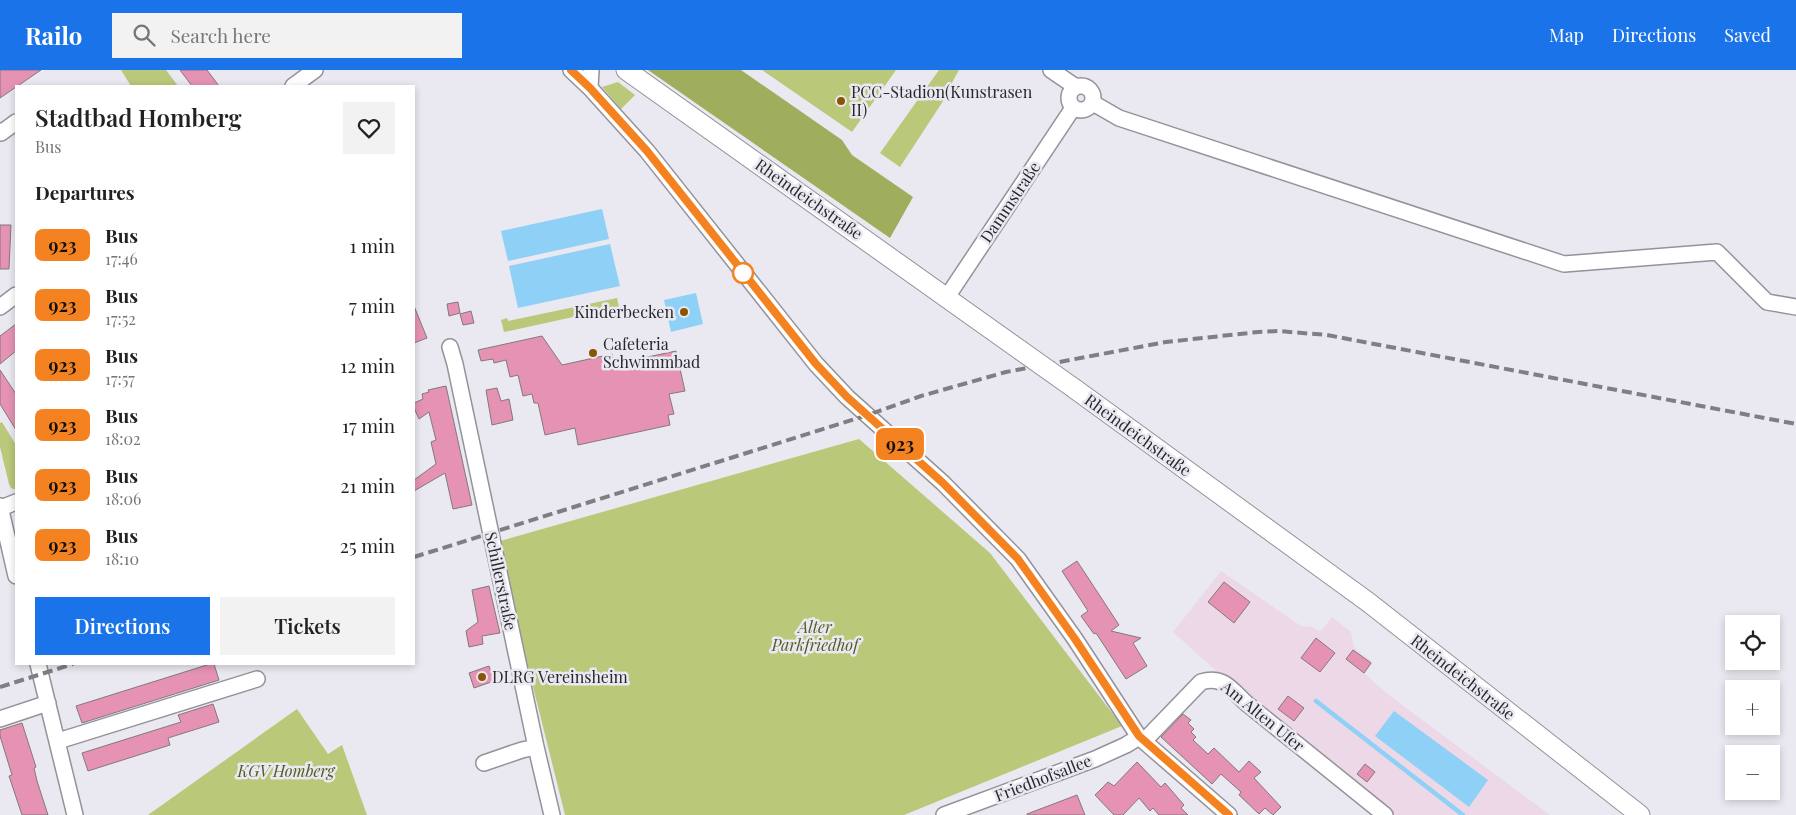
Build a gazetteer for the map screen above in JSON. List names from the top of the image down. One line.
{"streets":{"main road":["Rheindeichstraße"],"street":["Dammstraße","Schillerstraße","Am Alten Ufer","Friedhofsallee"]},"crossings":[["Rheindeichstraße","Dammstraße"],["Am Alten Ufer","Friedhofsallee"]],"parks":["Alter Parkfriedhof","KGV Homberg"],"places":["PCC-Stadion(Kunstrasen II)","Kinderbecken","Cafeteria Schwimmbad","DLRG Vereinsheim"],"lines":["bus line 923"],"page":{"header":"Railo","search":"Search here","nav":["Map","Directions","Saved"],"on_map":"923","heading":[["Stadtbad Homberg","Bus"],"Departures"],"list":[{"mark":"923","name":"Bus","note":"17:46","value":"1 min"},{"mark":"923","name":"Bus","note":"17:52","value":"7 min"},{"mark":"923","name":"Bus","note":"17:57","value":"12 min"},{"mark":"923","name":"Bus","note":"18:02","value":"17 min"},{"mark":"923","name":"Bus","note":"18:06","value":"21 min"},{"mark":"923","name":"Bus","note":"18:10","value":"25 min"}],"buttons":["Directions","Tickets"],"map_buttons":["+","−"]}}
